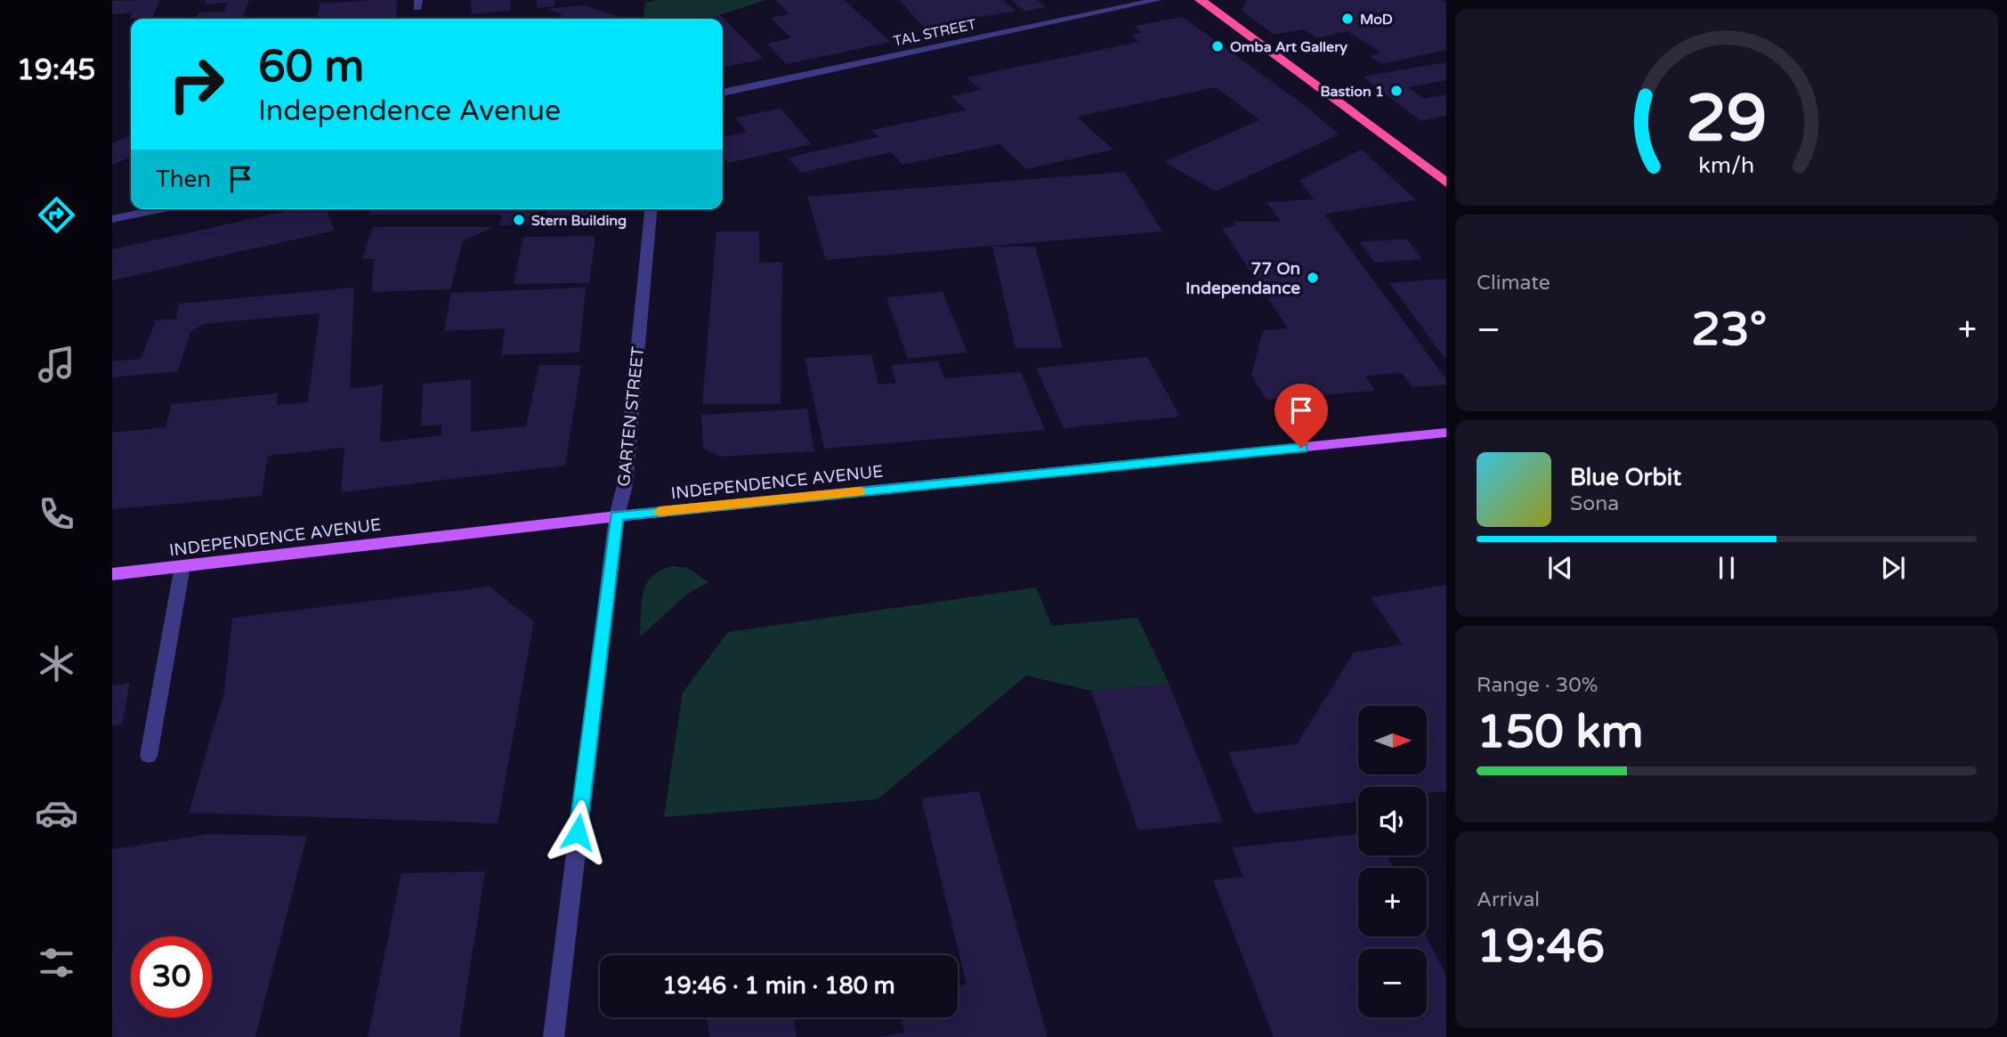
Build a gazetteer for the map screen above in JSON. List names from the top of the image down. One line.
{"streets":{"main road":["INDEPENDENCE AVENUE"],"street":["TAL STREET","GARTEN STREET"]},"crossings":[["GARTEN STREET","INDEPENDENCE AVENUE"]],"places":["MoD","Omba Art Gallery","Bastion 1","Stern Building","77 On Independance"],"north":"right","page":{"tabs":"19:45","turn":["60 m","Independence Avenue"],"then":"Then","tile":["Climate",["Range · 30%","150 km"],["Arrival","19:46"]],"heat":["−","23°","+"],"song":["Blue Orbit","Sona"],"map_buttons":["+","−"],"limit":"30","trip":"19:46 · 1 min · 180 m","gauge":["29","km/h"]}}
